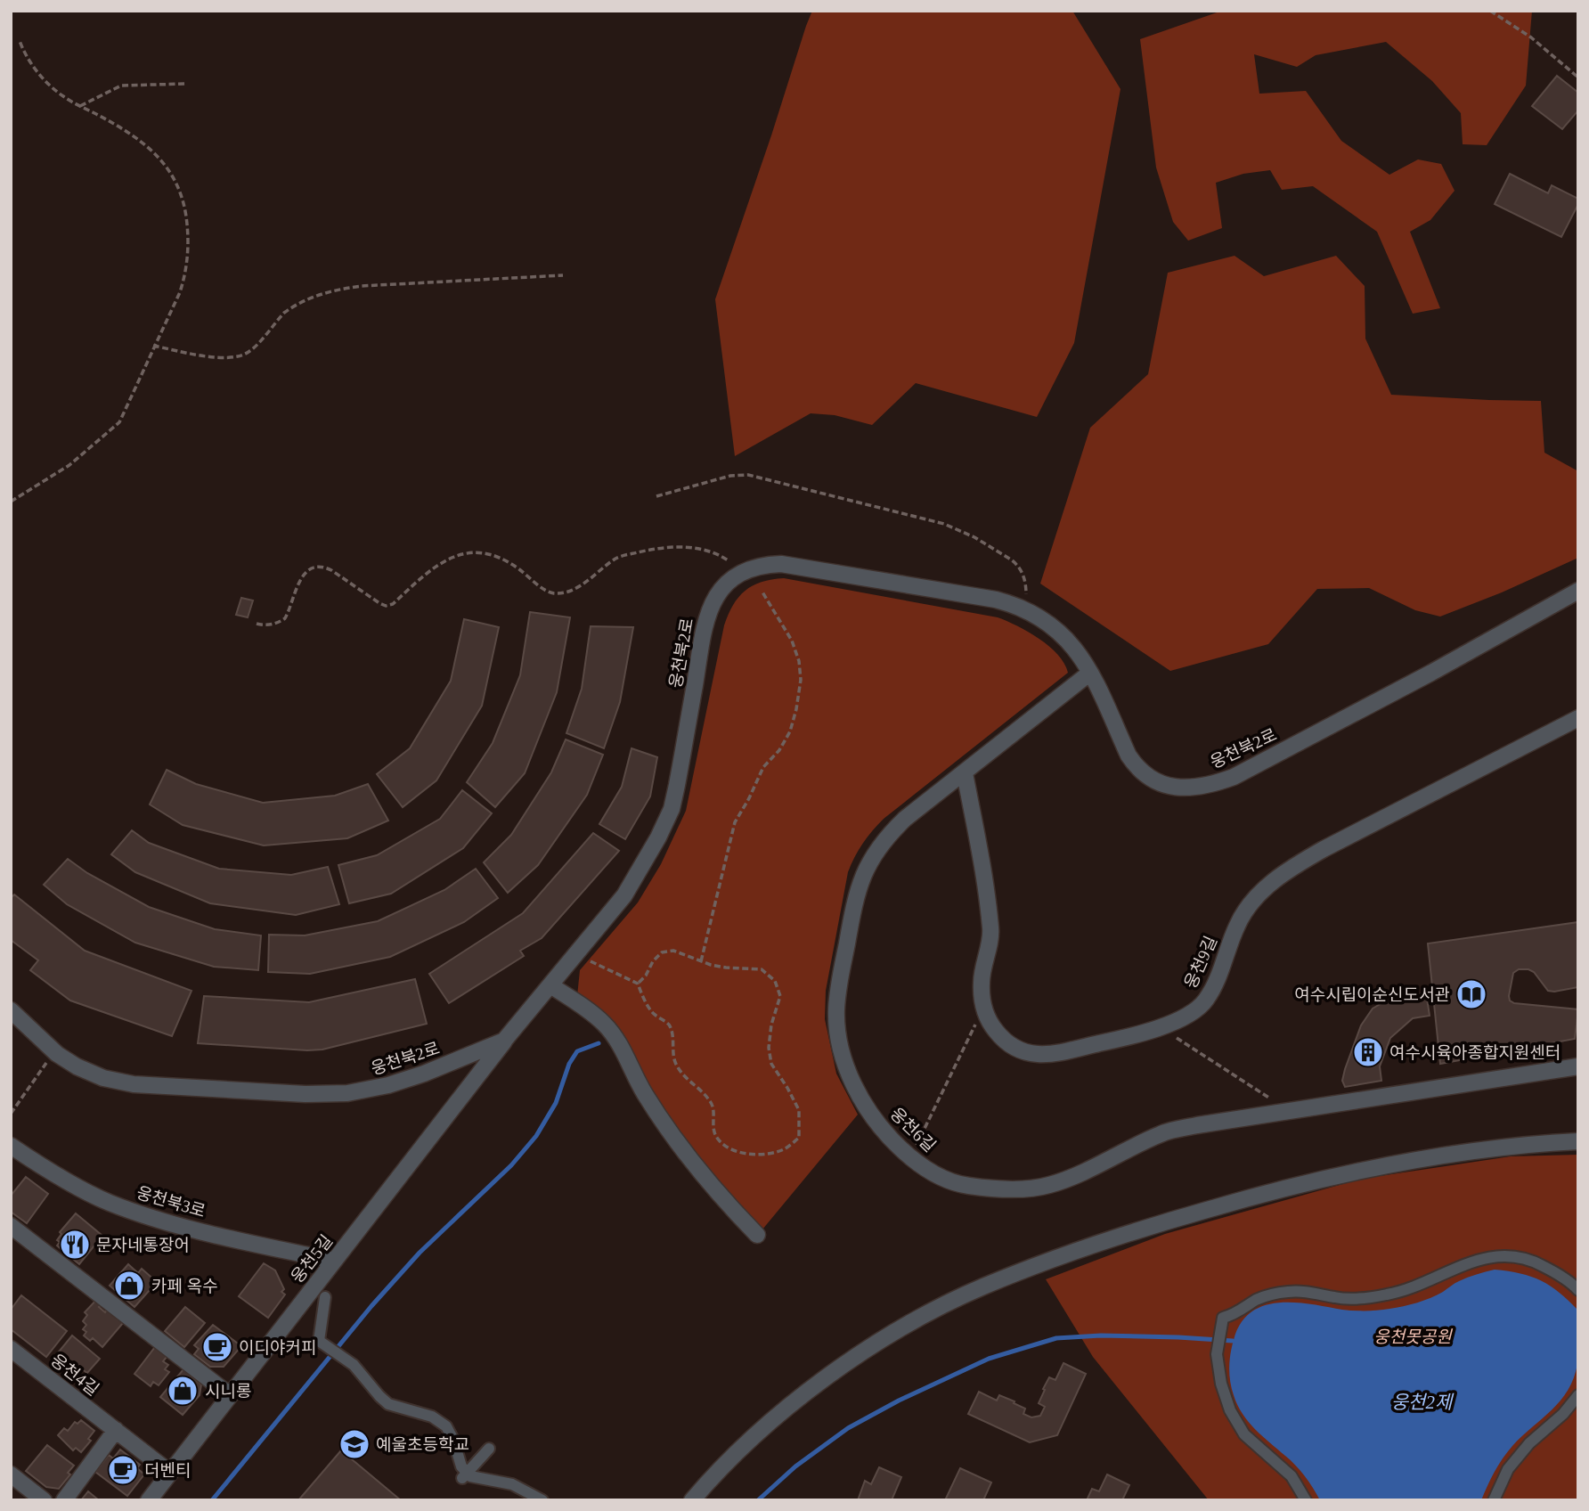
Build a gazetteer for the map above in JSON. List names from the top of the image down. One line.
{"streets":{"street":["웅천북2로","웅천9길","웅천6길","웅천북3로","웅천5길","웅천4길"]},"crossings":[["웅천북2로","웅천6길"],["웅천북2로","웅천5길"],["웅천9길","웅천6길"],["웅천북3로","웅천5길"],["웅천5길","웅천4길"]],"water":["웅천2제"],"parks":["웅천못공원"],"places":{"library":["여수시립이순신도서관"],"building":["여수시육아종합지원센터"],"restaurant":["문자네통장어"],"shop":["카페 옥수","시니롱"],"cafe":["이디야커피","더벤티"],"school or university":["예울초등학교"]}}
